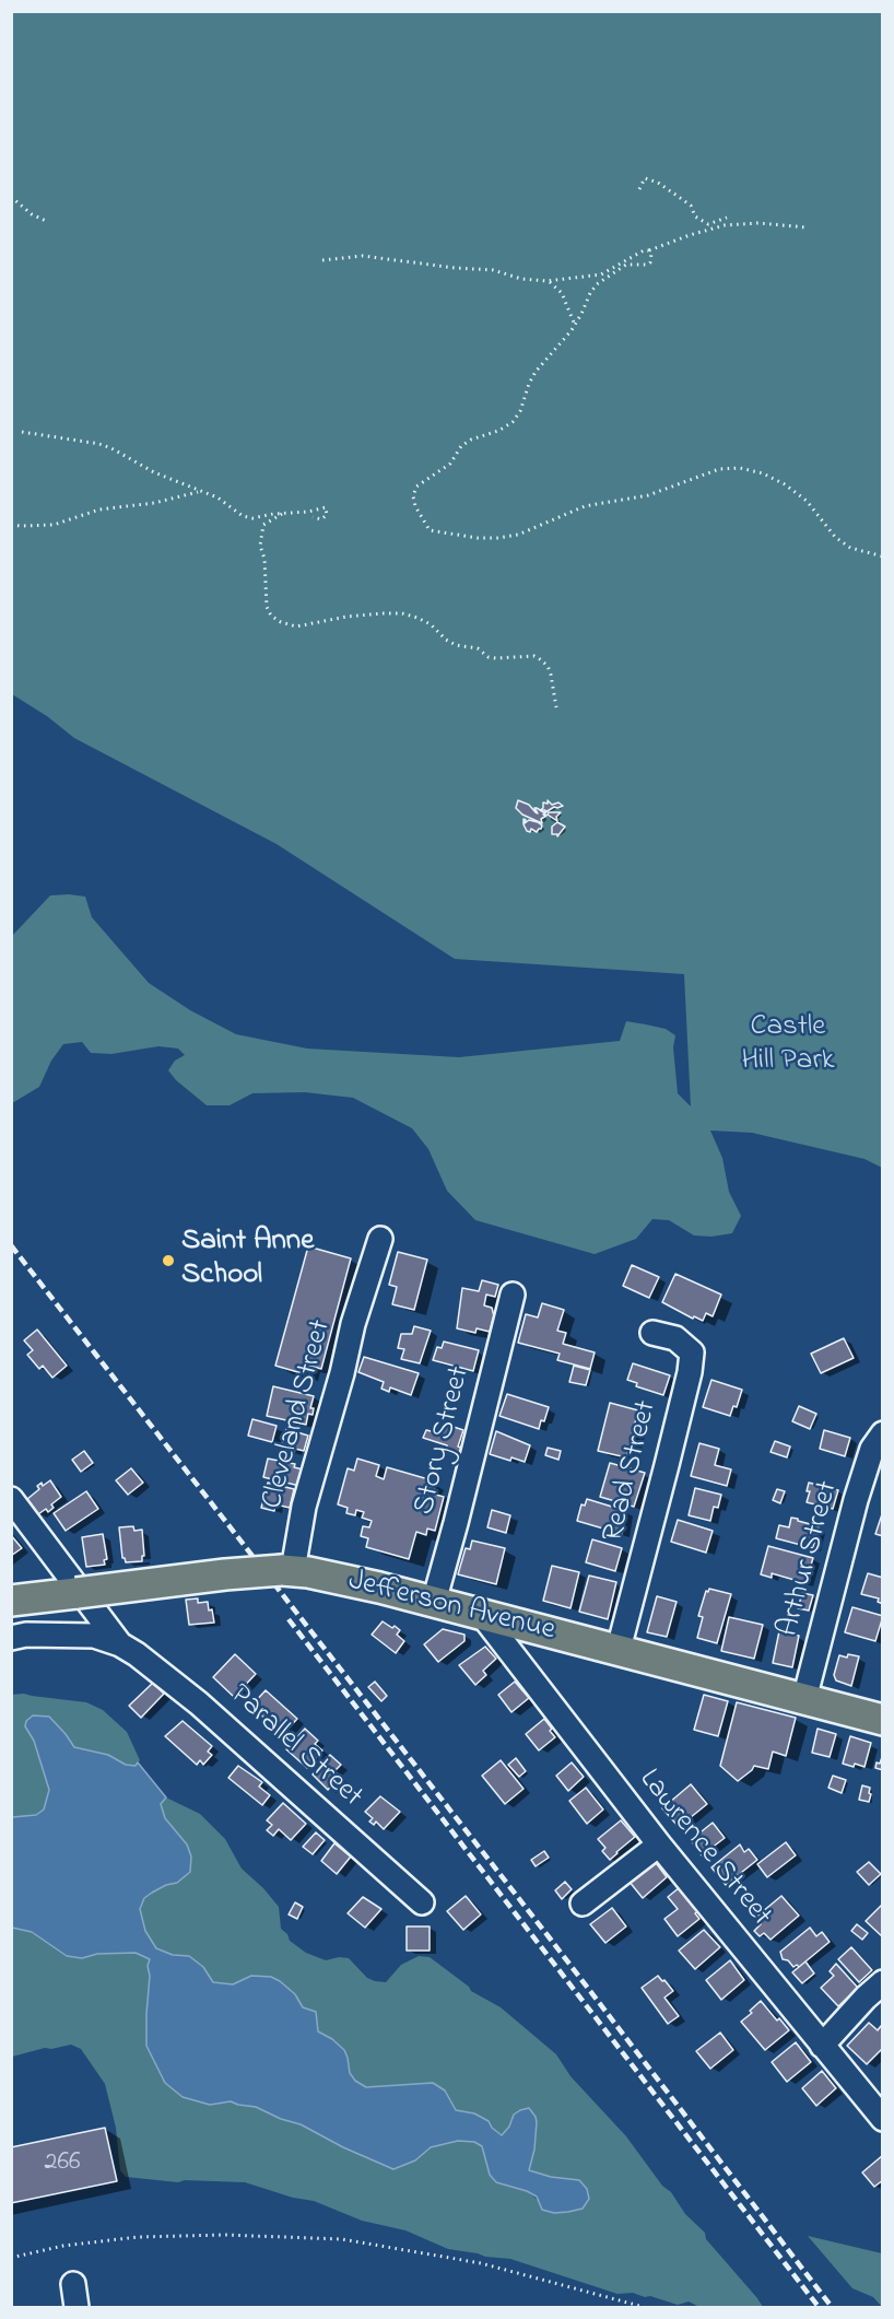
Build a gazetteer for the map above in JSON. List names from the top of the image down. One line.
{"streets":{"main road":["Jefferson Avenue"],"street":["Cleveland Street","Story Street","Read Street","Arthur Street","Parallel Street","Lawrence Street"]},"crossings":[["Cleveland Street","Jefferson Avenue"],["Story Street","Jefferson Avenue"],["Read Street","Jefferson Avenue"],["Arthur Street","Jefferson Avenue"],["Jefferson Avenue","Lawrence Street"]],"parks":["Castle Hill Park"],"places":["Saint Anne School"],"house_numbers":["266"]}
